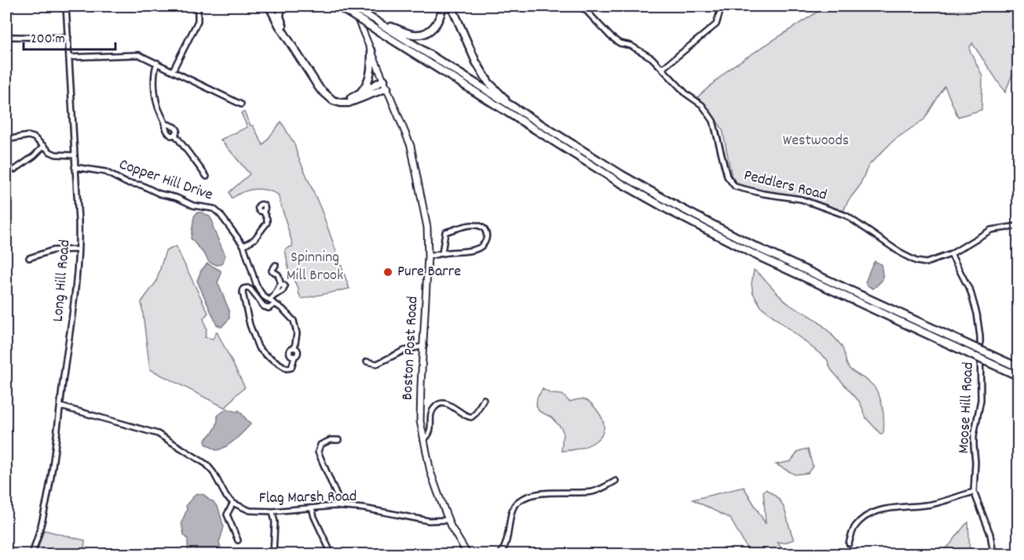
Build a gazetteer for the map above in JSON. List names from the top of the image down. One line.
{"streets":{"main road":["Boston Post Road"],"street":["Copper Hill Drive","Peddlers Road","Long Hill Road","Moose Hill Road","Flag Marsh Road"]},"crossings":[["Copper Hill Drive","Long Hill Road"],["Peddlers Road","Moose Hill Road"],["Boston Post Road","Flag Marsh Road"]],"parks":["Westwoods","Spinning Mill Brook"],"places":["Pure Barre"],"scale_bar":"200 m"}
